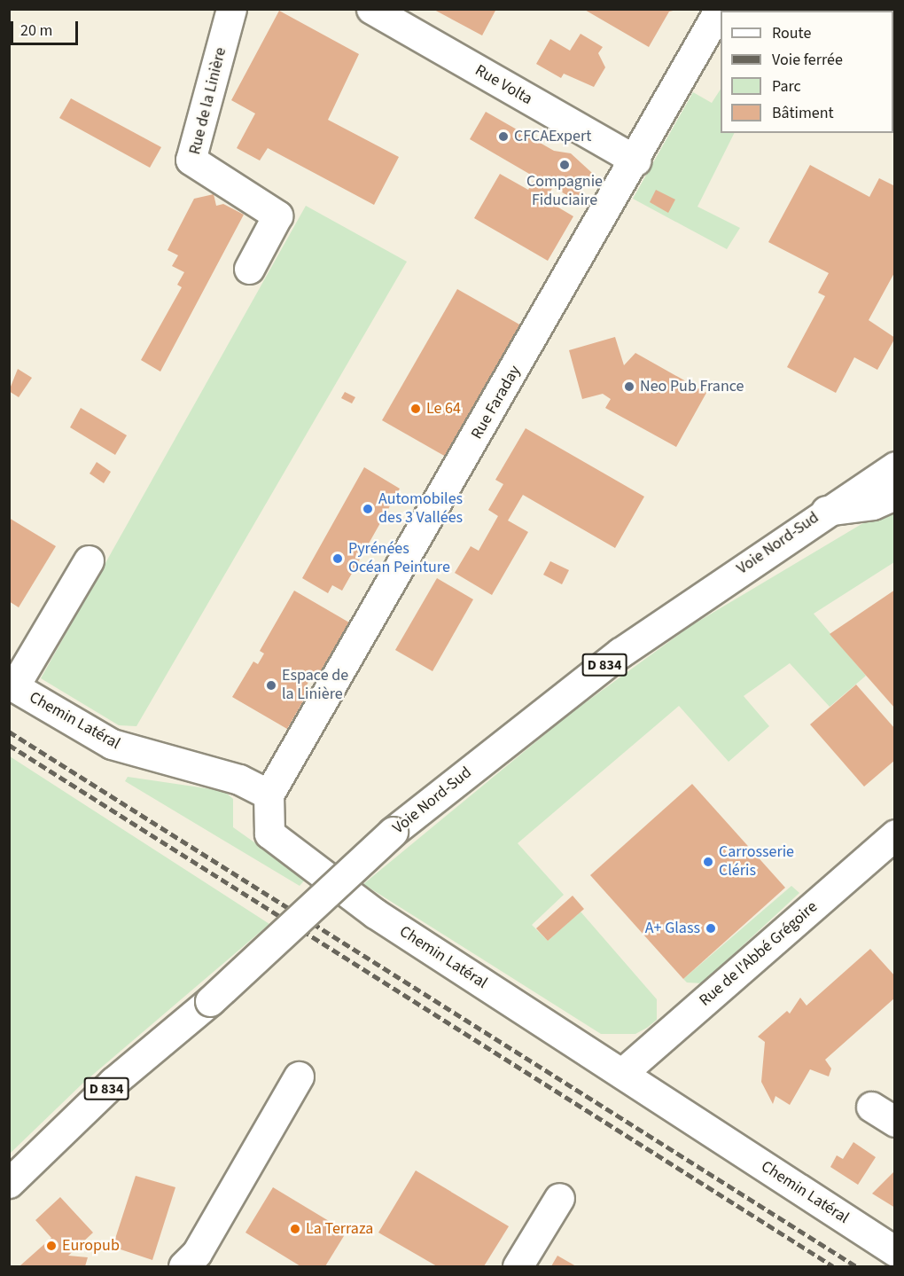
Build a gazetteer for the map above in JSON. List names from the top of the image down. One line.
{"streets":{"street":["Rue Volta","Rue de la Linière","Rue Faraday","Voie Nord-Sud","D 834","Chemin Latéral","Rue de l'Abbé Grégoire"]},"crossings":[["Rue Volta","Rue Faraday"],["Rue Faraday","Chemin Latéral"],["Chemin Latéral","Rue de l'Abbé Grégoire"]],"places":["CFCAExpert","Compagnie Fiduciaire","Neo Pub France","Le 64","Automobiles des 3 Vallées","Pyrénées Océan Peinture","Espace de la Linière","Carrosserie Cléris","A+ Glass","La Terraza","Europub"],"legend":["Route","Voie ferrée","Parc","Bâtiment"],"scale_bar":"20 m"}
